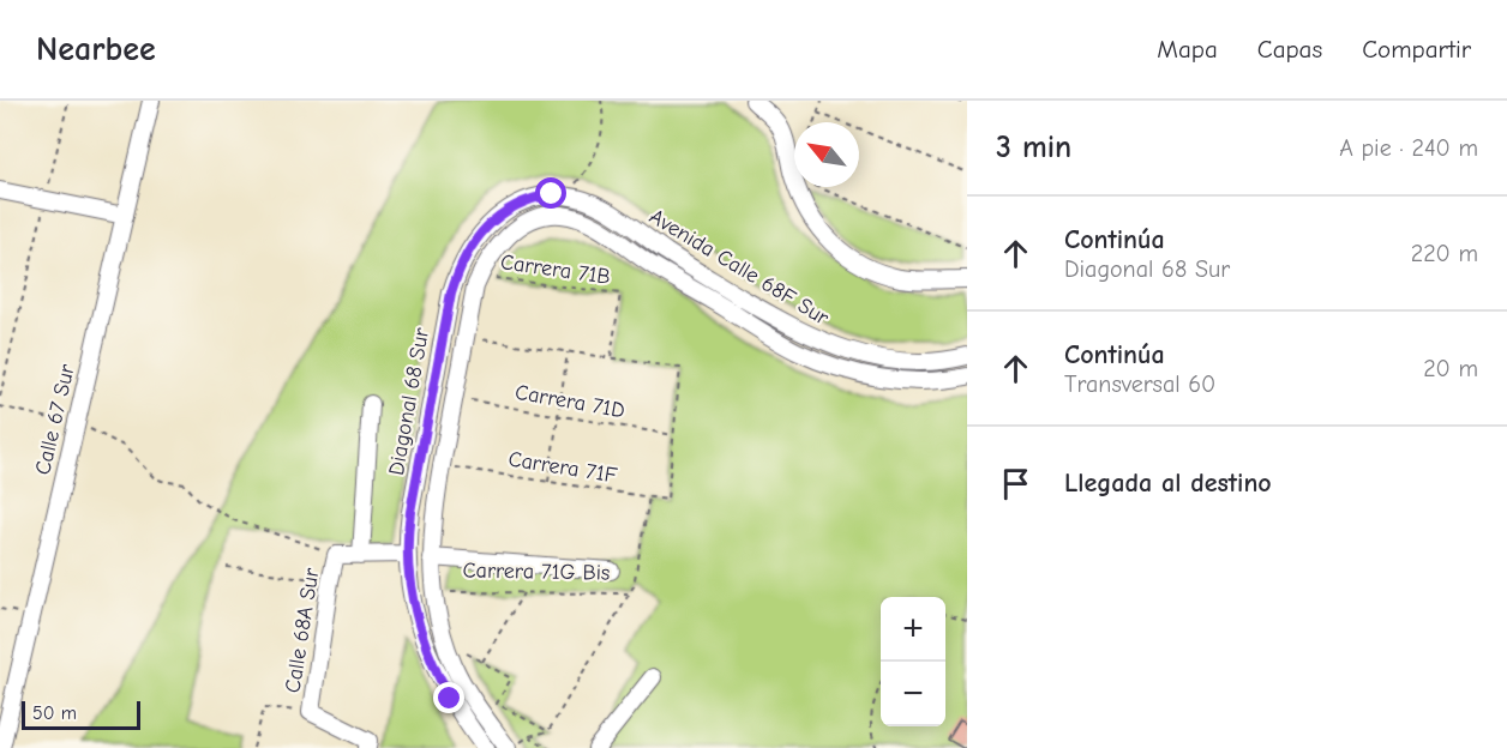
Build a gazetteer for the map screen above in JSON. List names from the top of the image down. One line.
{"streets":{"street":["Avenida Calle 68F Sur","Diagonal 68 Sur","Calle 67 Sur","Calle 68A Sur"],"path":["Carrera 71B","Carrera 71D","Carrera 71F","Carrera 71G Bis"]},"crossings":[["Avenida Calle 68F Sur","Diagonal 68 Sur"],["Carrera 71D","Carrera 71F"]],"scale_bar":"50 m","north":"top left","page":{"header":"Nearbee","nav":["Mapa","Capas","Compartir"],"heading":["3 min","A pie · 240 m"],"list":[["Continúa","Diagonal 68 Sur","220 m"],["Continúa","Transversal 60","20 m"],"Llegada al destino"],"map_buttons":["+","−"],"scale":"50 m"}}
